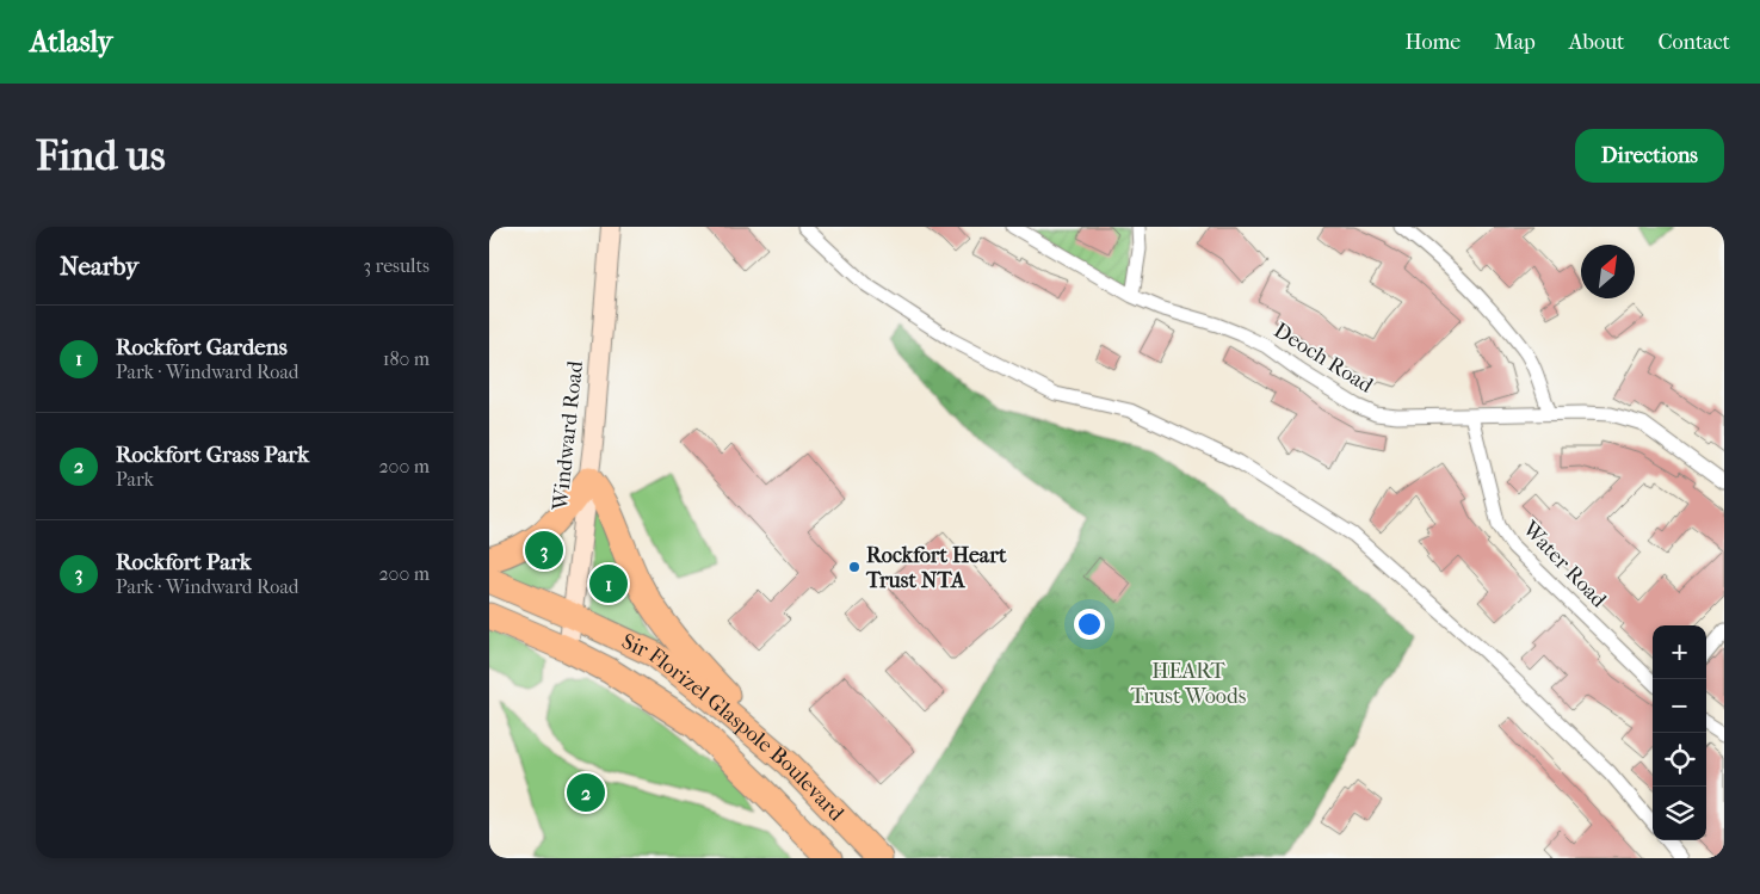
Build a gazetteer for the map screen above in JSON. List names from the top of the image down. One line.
{"streets":{"highway":["Sir Florizel Glaspole Boulevard"],"main road":["Windward Road"],"street":["Deoch Road","Water Road"]},"crossings":[["Deoch Road","Water Road"],["Windward Road","Sir Florizel Glaspole Boulevard"]],"parks":["HEART Trust Woods"],"places":["Rockfort Heart Trust NTA"],"north":"top right","page":{"header":"Atlasly","nav":["Home","Map","About","Contact"],"buttons":"Directions","title":"Find us","heading":["Nearby","3 results"],"list":[{"mark":"1","name":"Rockfort Gardens","note":"Park · Windward Road","value":"180 m"},{"mark":"2","name":"Rockfort Grass Park","note":"Park","value":"200 m"},{"mark":"3","name":"Rockfort Park","note":"Park · Windward Road","value":"200 m"}],"pins":["3","1","2"],"map_buttons":["+","−"]}}
